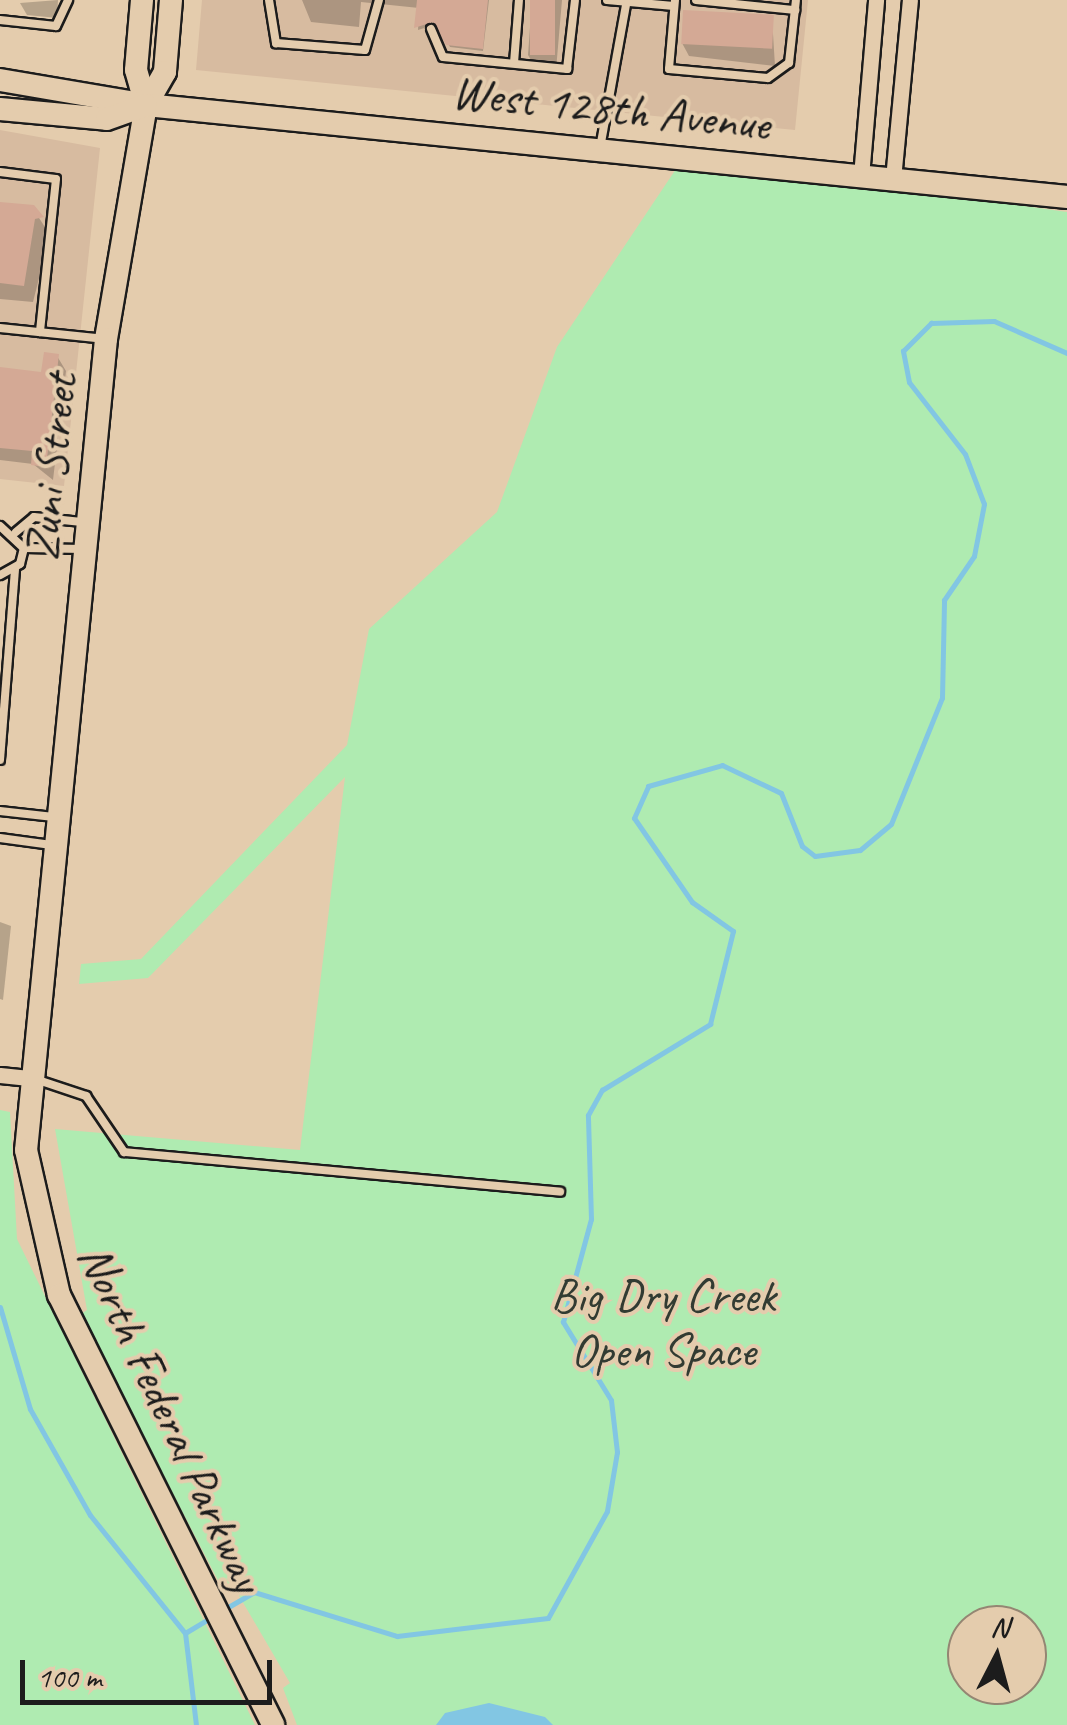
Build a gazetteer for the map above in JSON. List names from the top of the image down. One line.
{"streets":{"main road":["West 128th Avenue","Zuni Street","North Federal Parkway"]},"crossings":[["West 128th Avenue","Zuni Street"],["Zuni Street","North Federal Parkway"]],"parks":["Big Dry Creek Open Space"],"scale_bar":"100 m","north":"top"}
